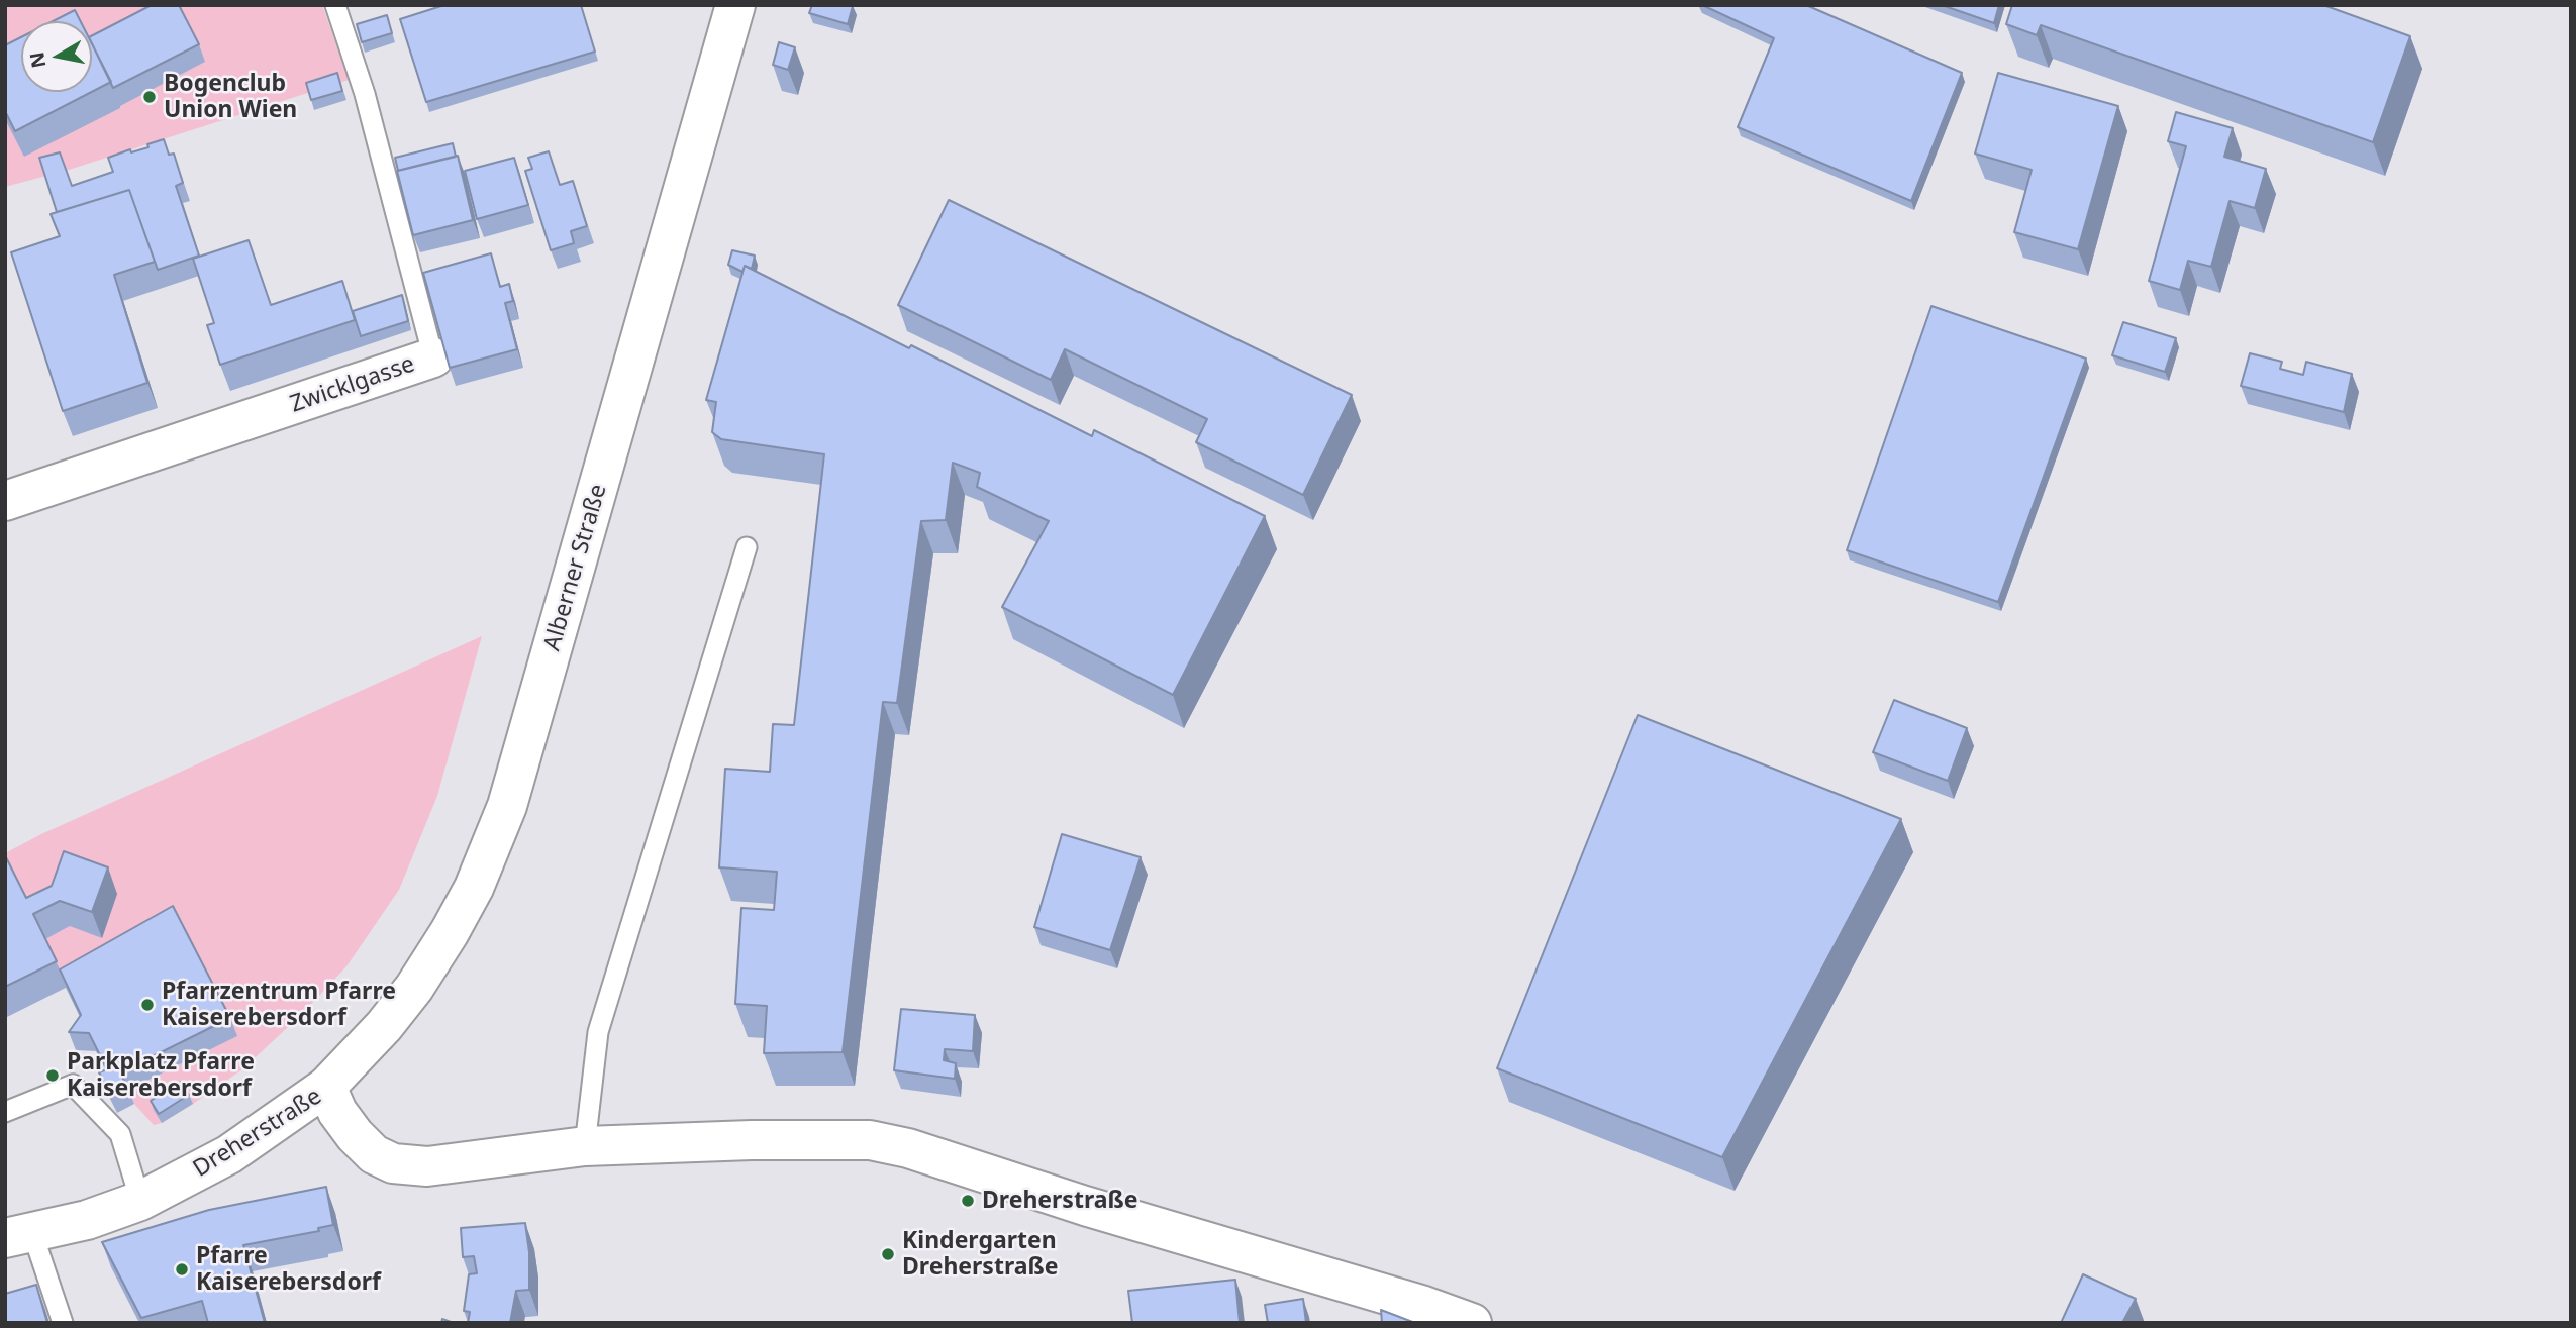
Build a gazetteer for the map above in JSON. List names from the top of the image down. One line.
{"streets":{"street":["Zwicklgasse","Alberner Straße","Dreherstraße"]},"crossings":[["Alberner Straße","Dreherstraße"]],"places":["Bogenclub Union Wien","Pfarrzentrum Pfarre Kaiserebersdorf","Parkplatz Pfarre Kaiserebersdorf","Dreherstraße","Kindergarten Dreherstraße","Pfarre Kaiserebersdorf"],"north":"left"}
